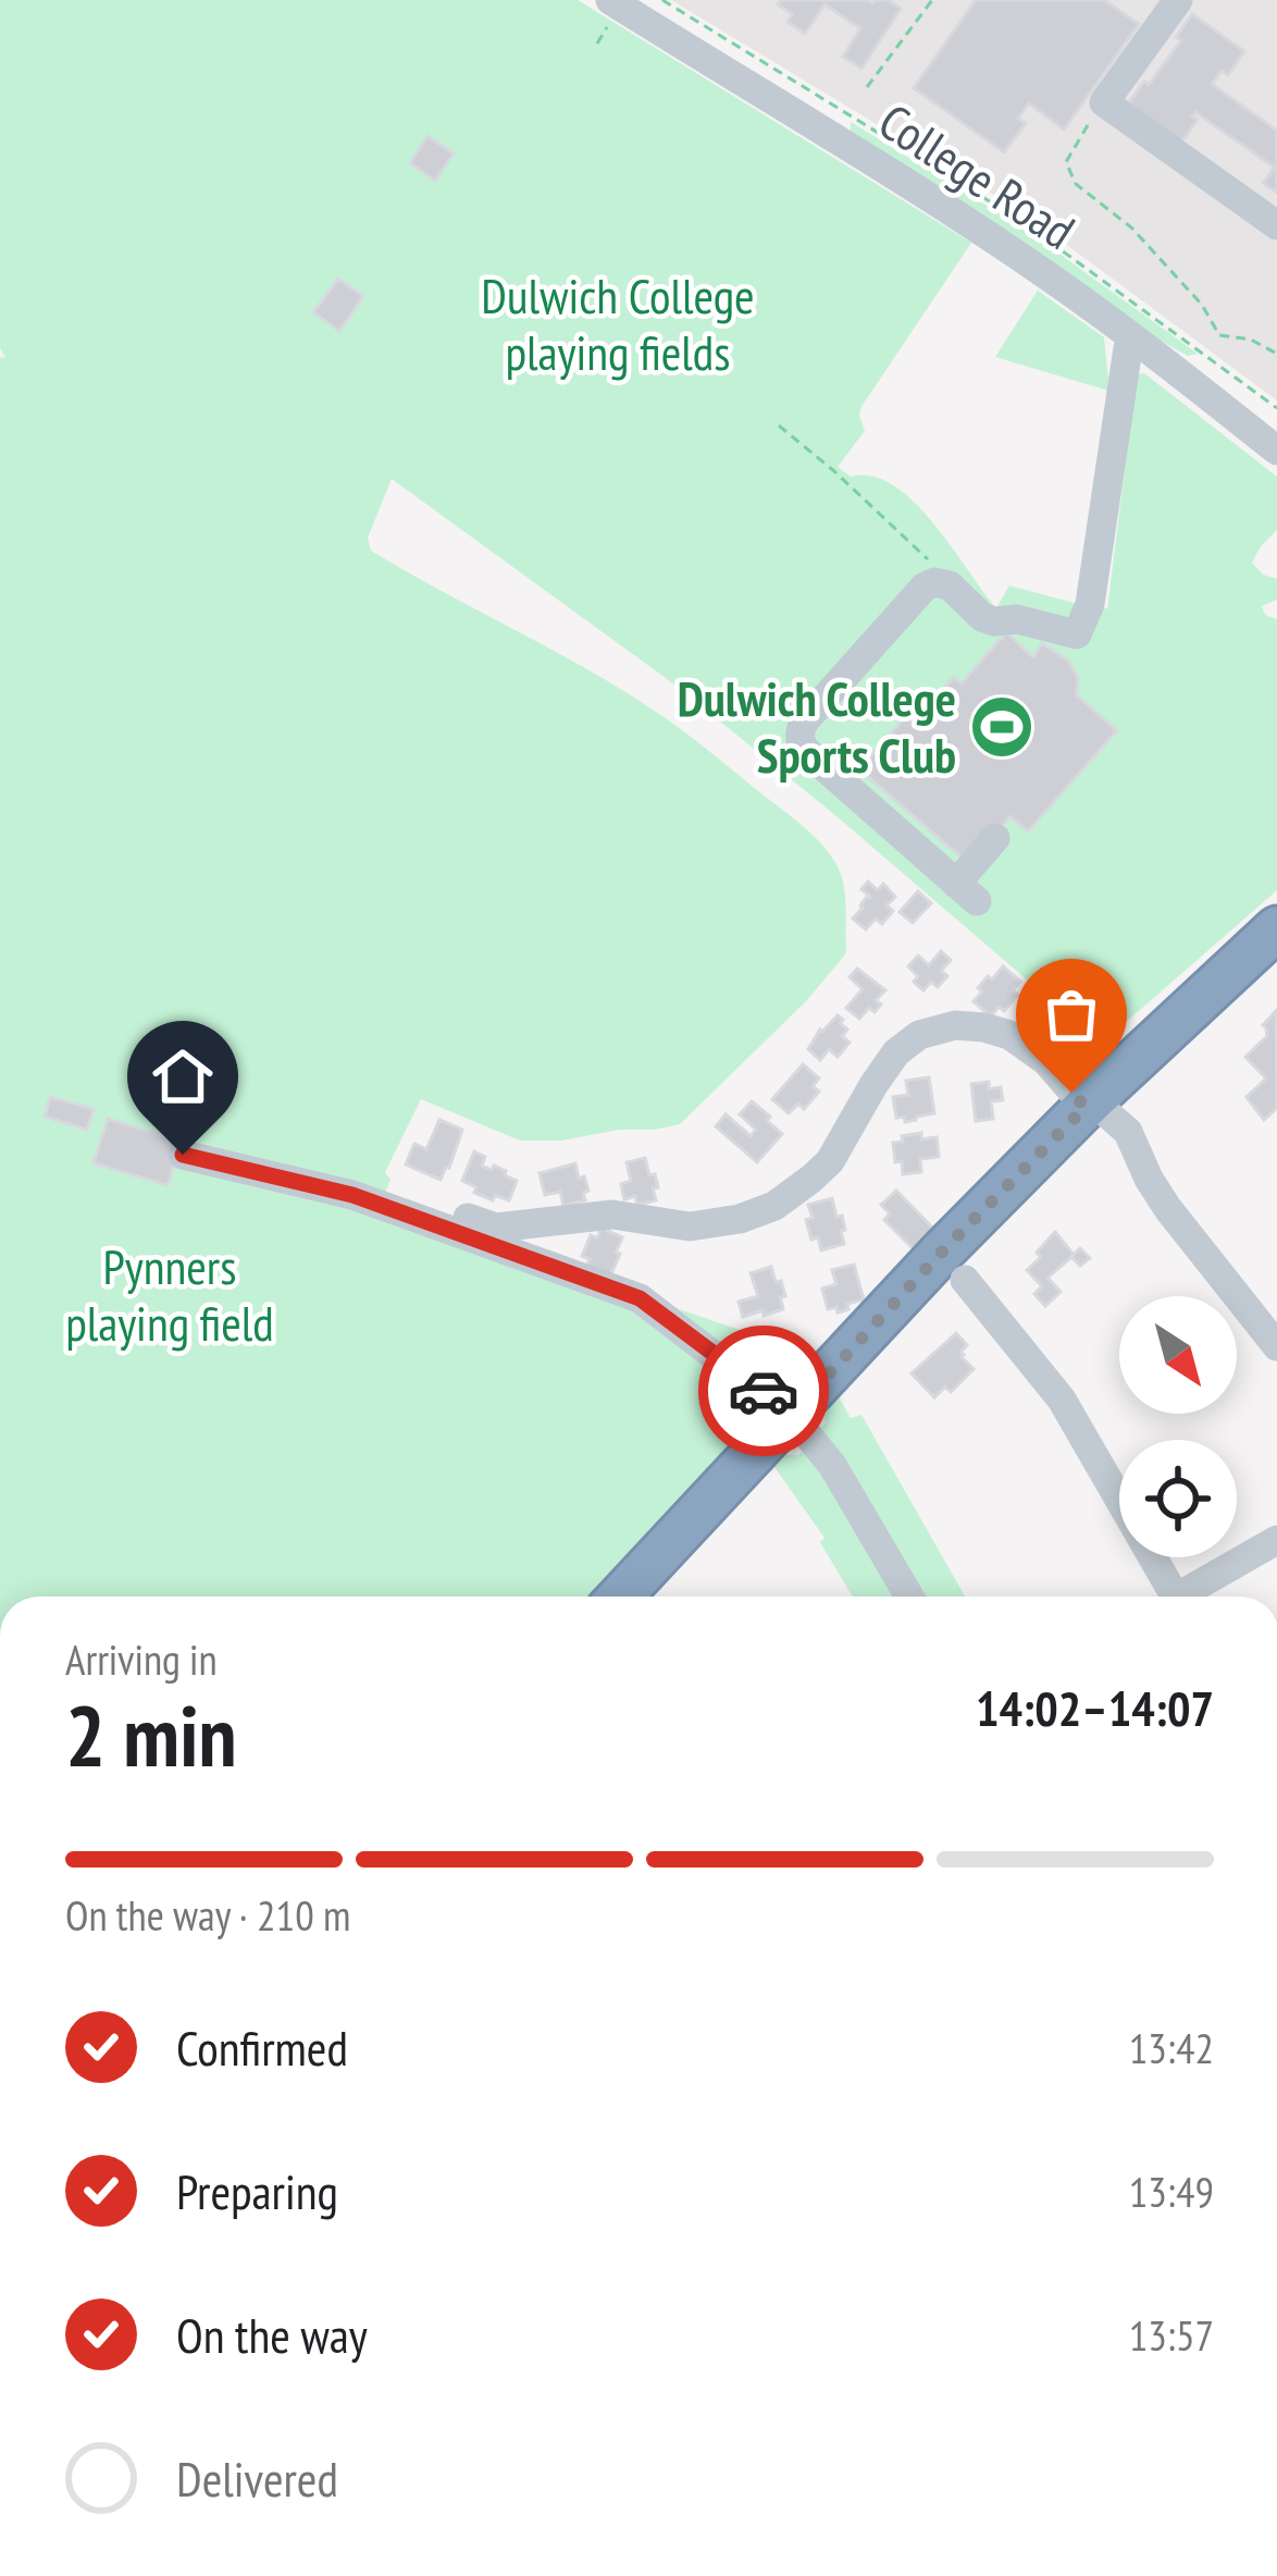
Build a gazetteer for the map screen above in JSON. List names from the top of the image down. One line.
{"streets":{"street":["College Road"]},"parks":["Dulwich College playing fields","Pynners playing field"],"places":{"sports":["Dulwich College Sports Club"]},"north":"bottom right","page":{"heading":["2 min","Arriving in","14:02–14:07"],"bar":"On the way · 210 m","list":[["Confirmed","13:42"],["Preparing","13:49"],["On the way","13:57"],"Delivered"]}}
